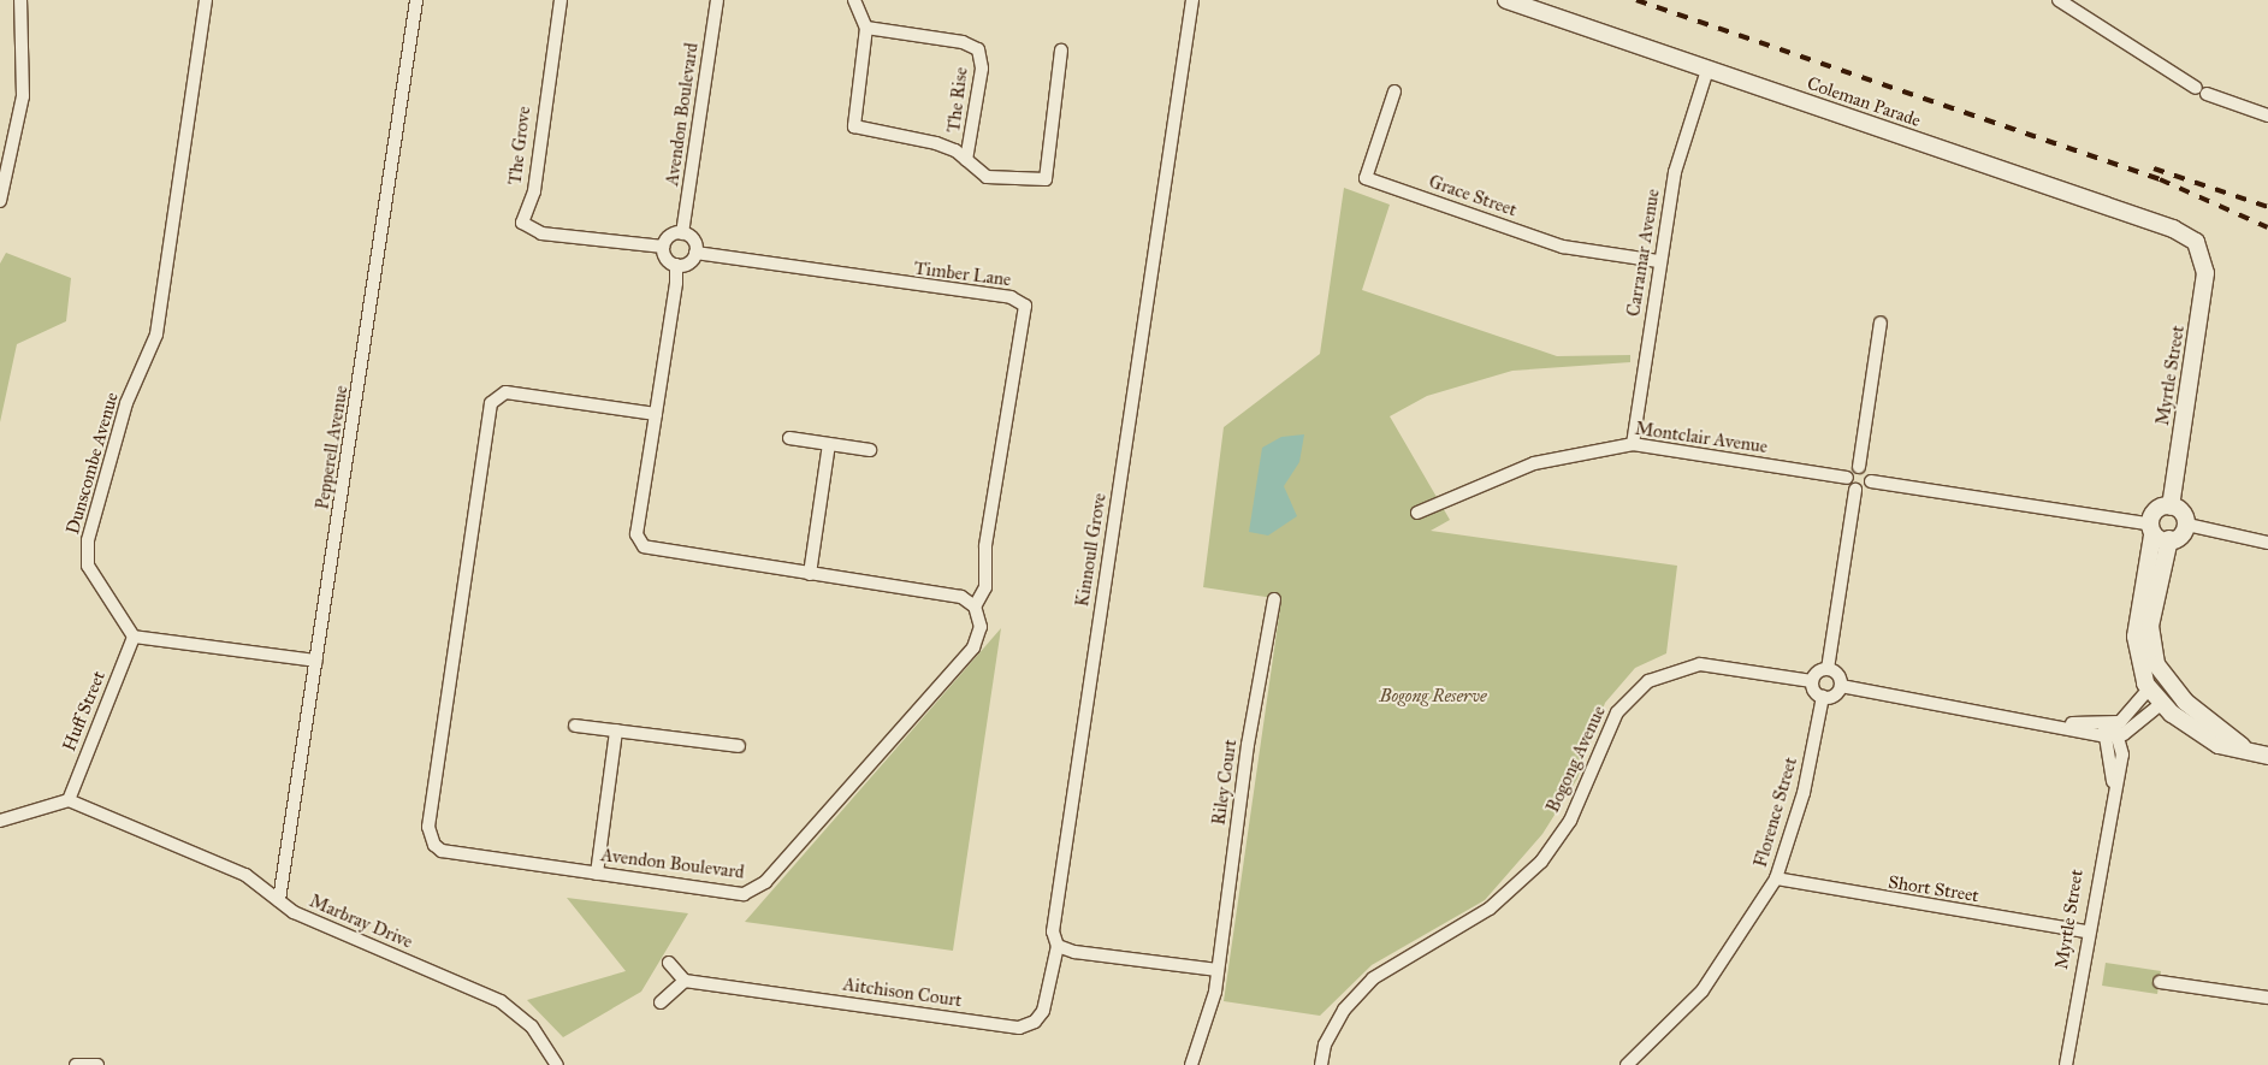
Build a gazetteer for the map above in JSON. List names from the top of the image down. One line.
{"streets":{"street":["The Rise","Coleman Parade","Avendon Boulevard","The Grove","Grace Street","Carramar Avenue","Timber Lane","Myrtle Street","Montclair Avenue","Pepperell Avenue","Dunscombe Avenue","Kinnoull Grove","Huff Street","Bogong Avenue","Riley Court","Florence Street","Short Street","Marbray Drive","Aitchison Court"]},"crossings":[["Coleman Parade","Carramar Avenue"],["Coleman Parade","Myrtle Street"],["Avendon Boulevard","The Grove"],["Avendon Boulevard","Timber Lane"],["The Grove","Timber Lane"],["Grace Street","Carramar Avenue"],["Carramar Avenue","Montclair Avenue"],["Myrtle Street","Short Street"],["Pepperell Avenue","Marbray Drive"],["Dunscombe Avenue","Huff Street"],["Kinnoull Grove","Aitchison Court"],["Huff Street","Marbray Drive"],["Bogong Avenue","Florence Street"],["Florence Street","Short Street"]],"parks":["Bogong Reserve"]}
